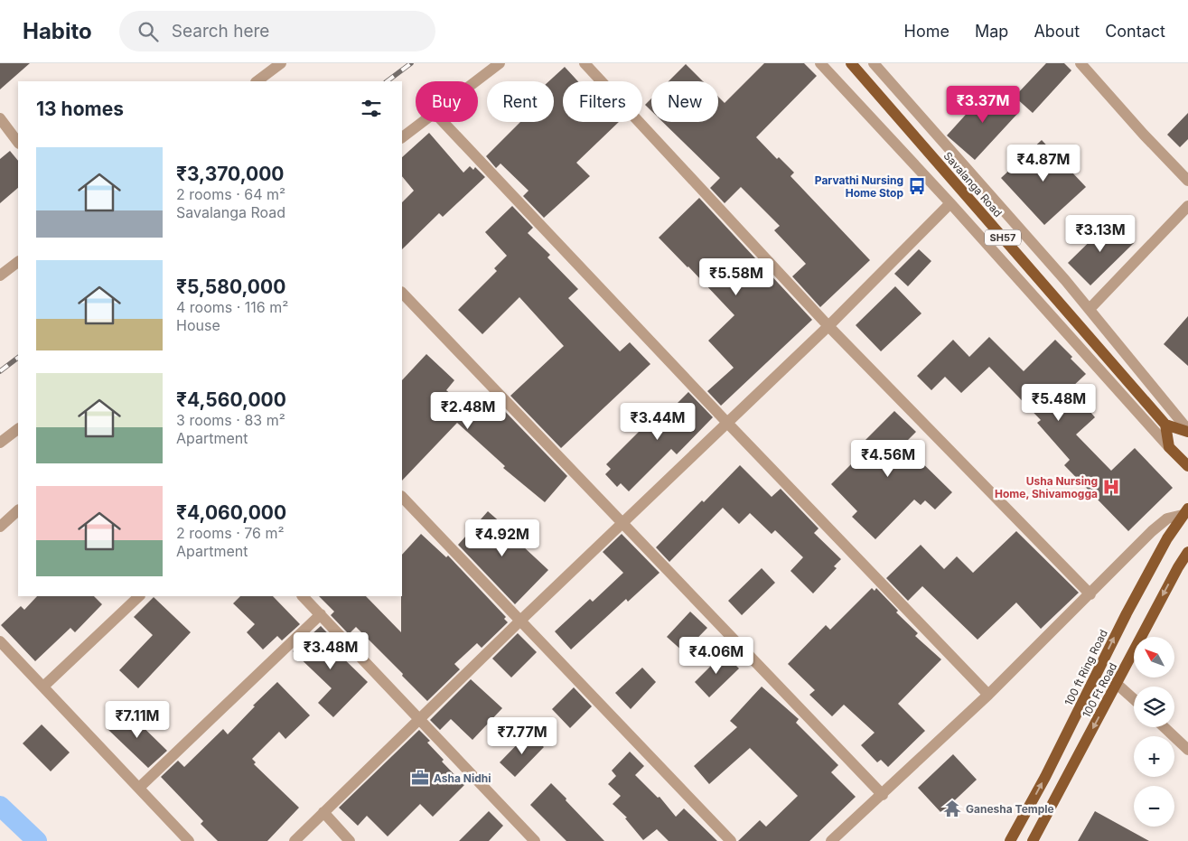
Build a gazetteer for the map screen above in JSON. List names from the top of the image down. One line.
{"streets":{"main road":["Savalanga Road","SH57","100 ft Ring Road","100 Ft Road"]},"one_way":["100 ft Ring Road","100 Ft Road"],"places":{"bus stop":["Parvathi Nursing Home Stop"],"hospital":["Usha Nursing Home, Shivamogga"],"office":["Asha Nidhi"],"temple":["Ganesha Temple"]},"north":"top left","page":{"header":"Habito","search":"Search here","nav":["Home","Map","About","Contact"],"chip":["Buy","Rent","Filters","New"],"heading":"13 homes","price":["₹3.37M","₹4.87M","₹3.13M","₹5.58M","₹5.48M","₹2.48M","₹3.44M","₹4.56M","₹4.92M","₹3.48M","₹4.06M","₹7.11M","₹7.77M"],"list":[{"name":"₹3,370,000","note":"2 rooms · 64 m² · Savalanga Road"},{"name":"₹5,580,000","note":"4 rooms · 116 m² · House"},{"name":"₹4,560,000","note":"3 rooms · 83 m² · Apartment"},{"name":"₹4,060,000","note":"2 rooms · 76 m² · Apartment"}],"map_buttons":["+","−"]}}
